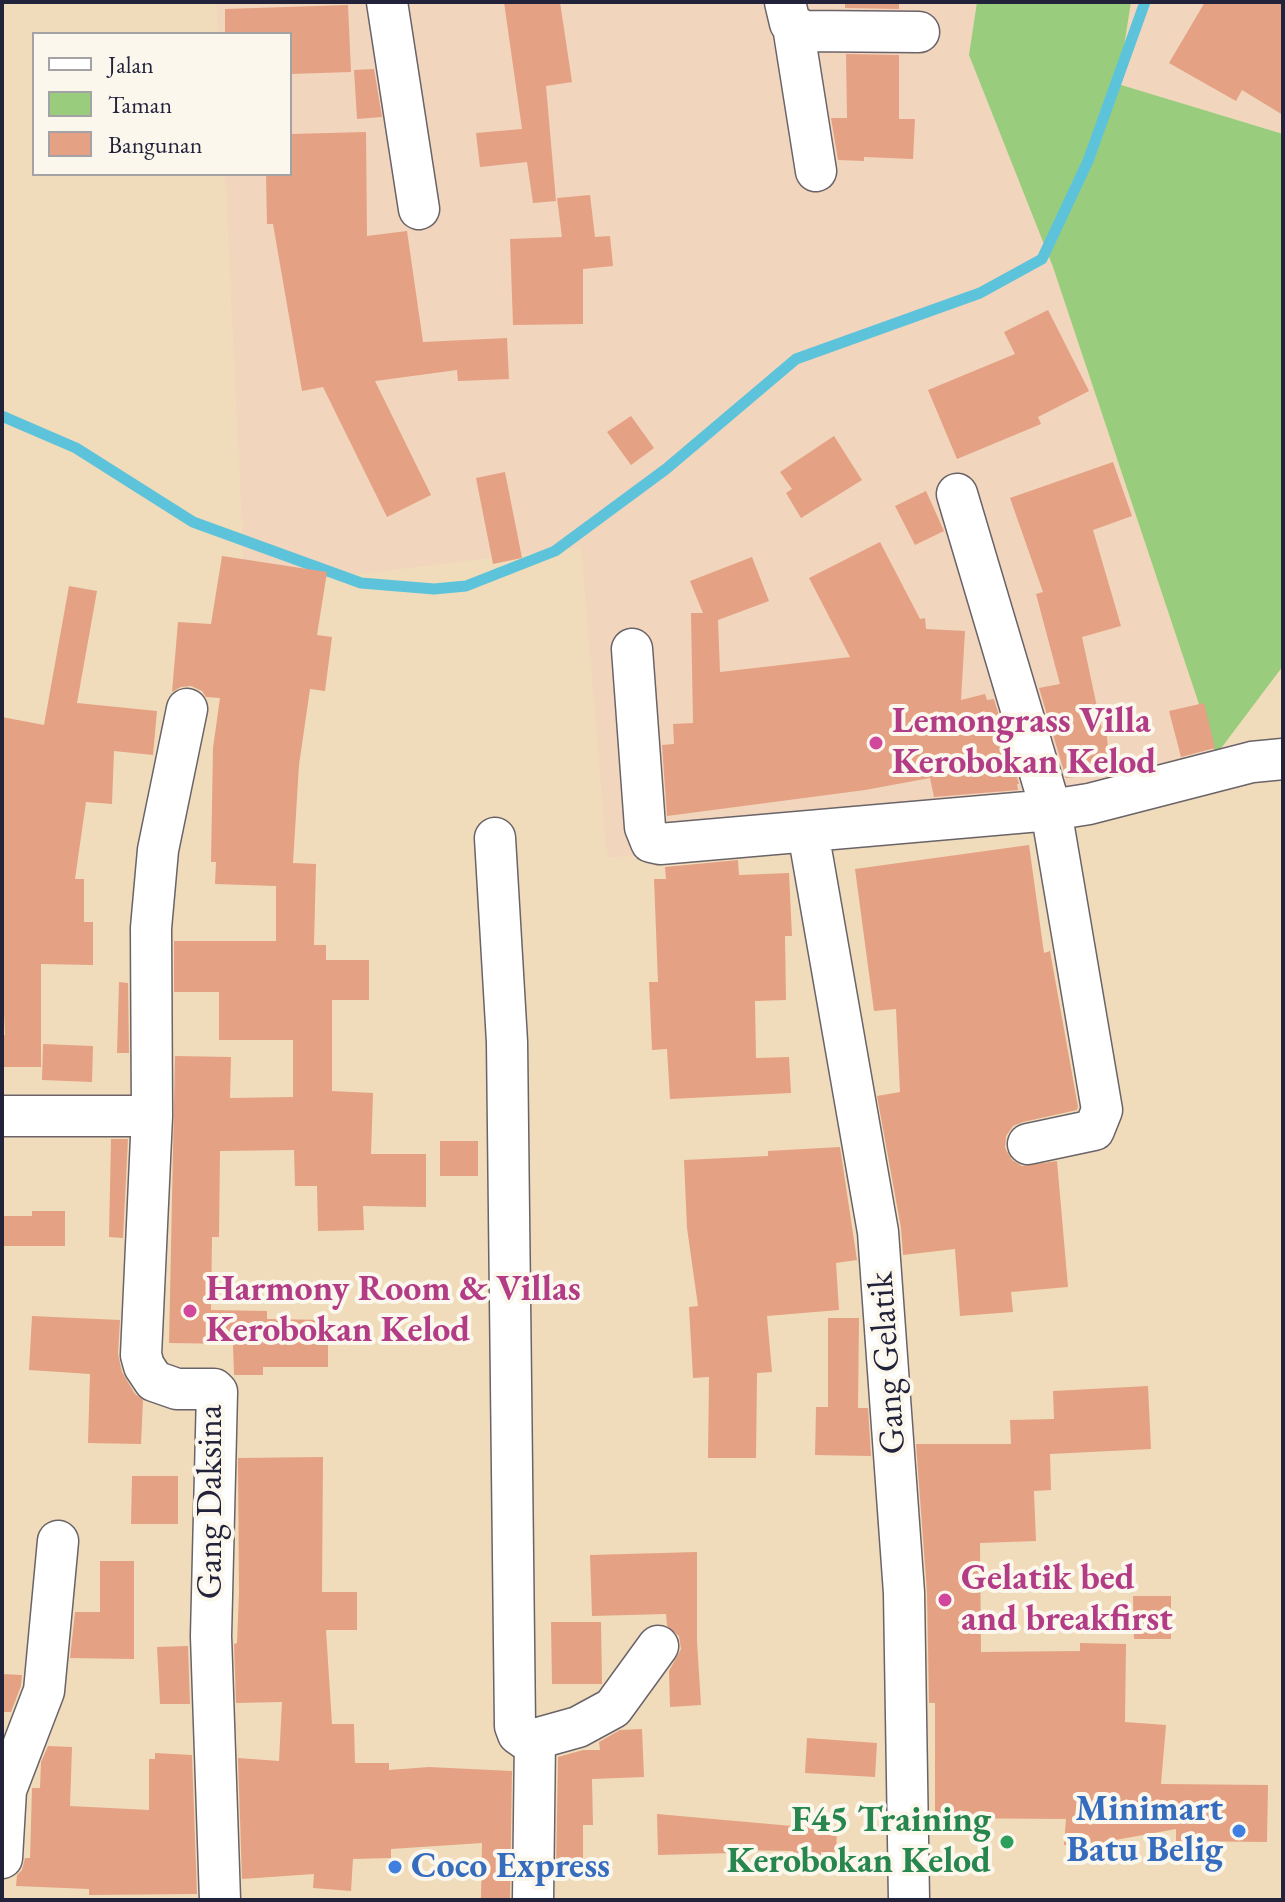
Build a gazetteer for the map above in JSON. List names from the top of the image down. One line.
{"streets":{"street":["Gang Gelatik","Gang Daksina"]},"places":["Lemongrass Villa Kerobokan Kelod","Harmony Room & Villas Kerobokan Kelod","Gelatik bed and breakfirst","Minimart Batu Belig","F45 Training Kerobokan Kelod","Coco Express"],"legend":["Jalan","Taman","Bangunan"]}
